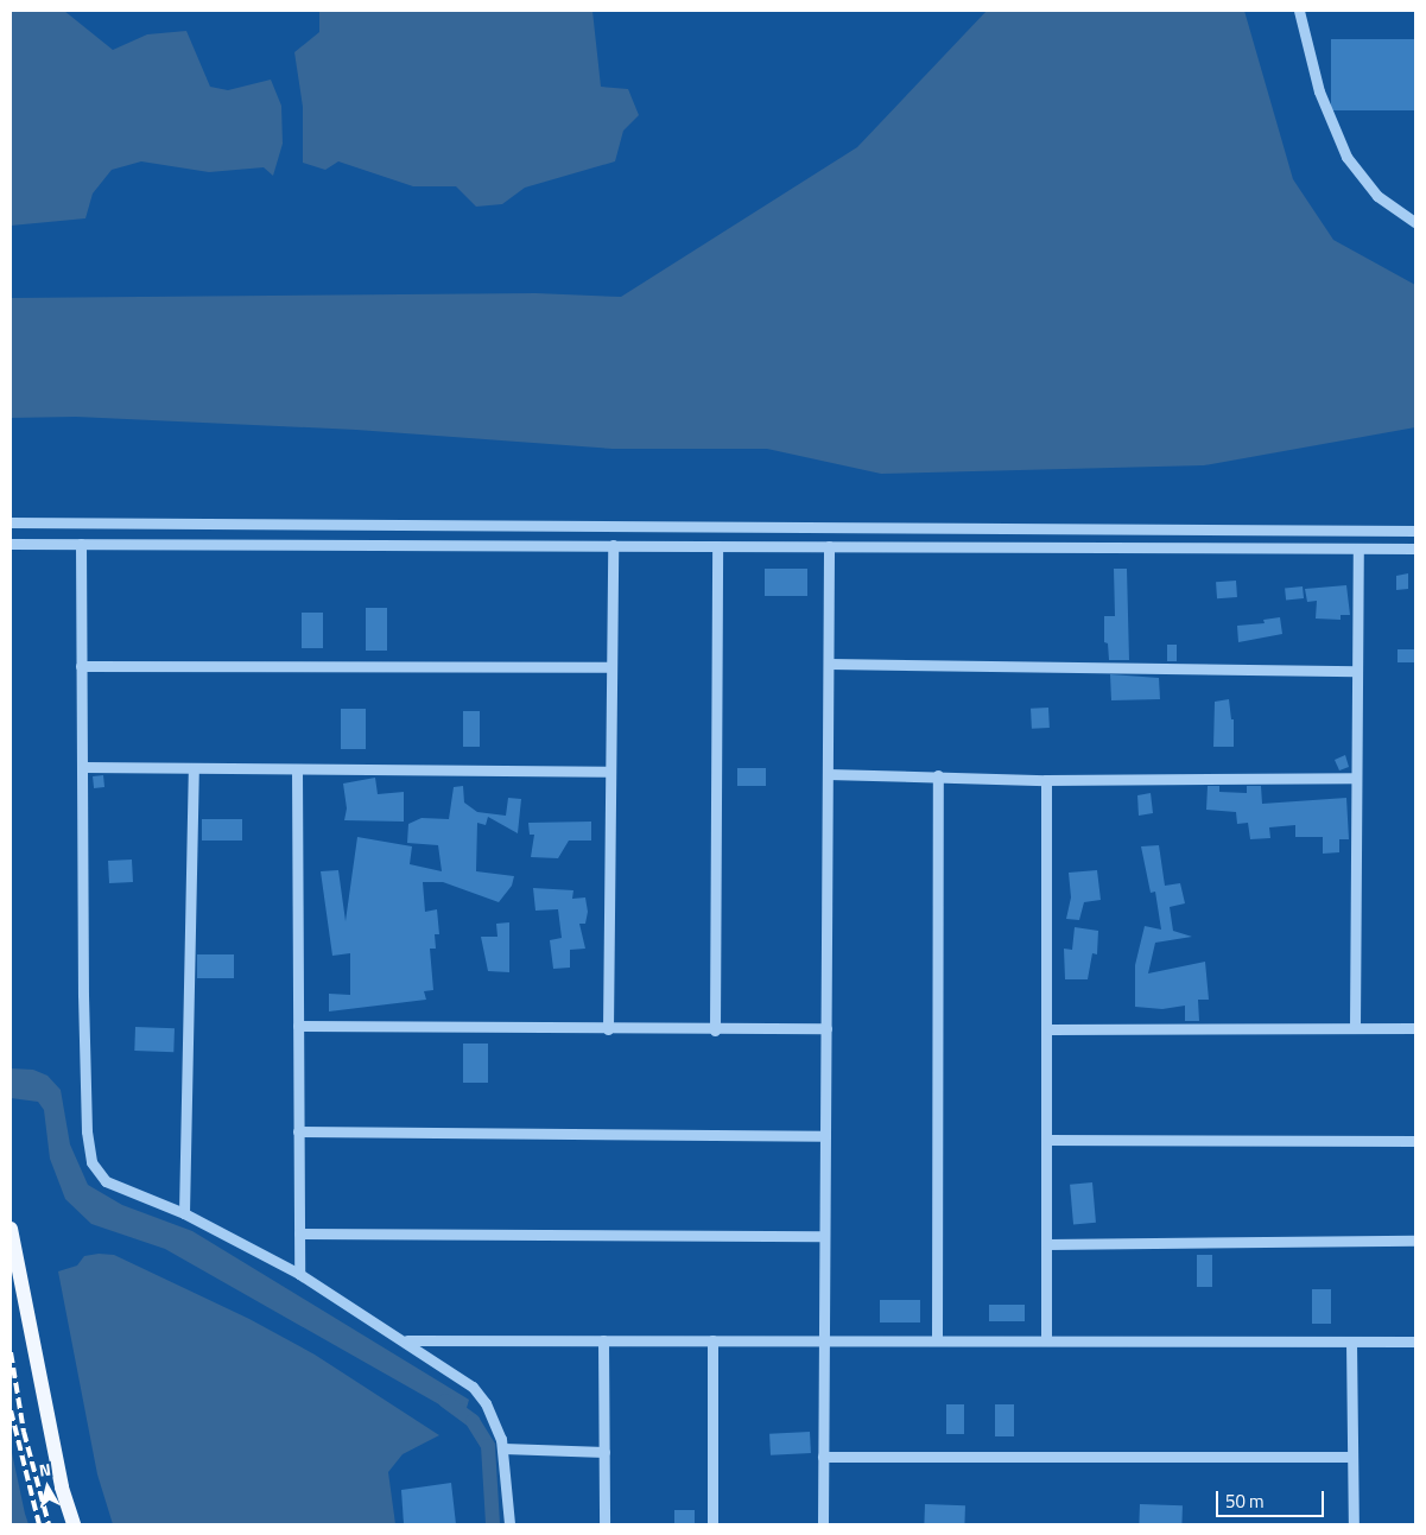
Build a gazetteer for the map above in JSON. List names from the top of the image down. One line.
{"scale_bar":"50 m","north":"top"}
